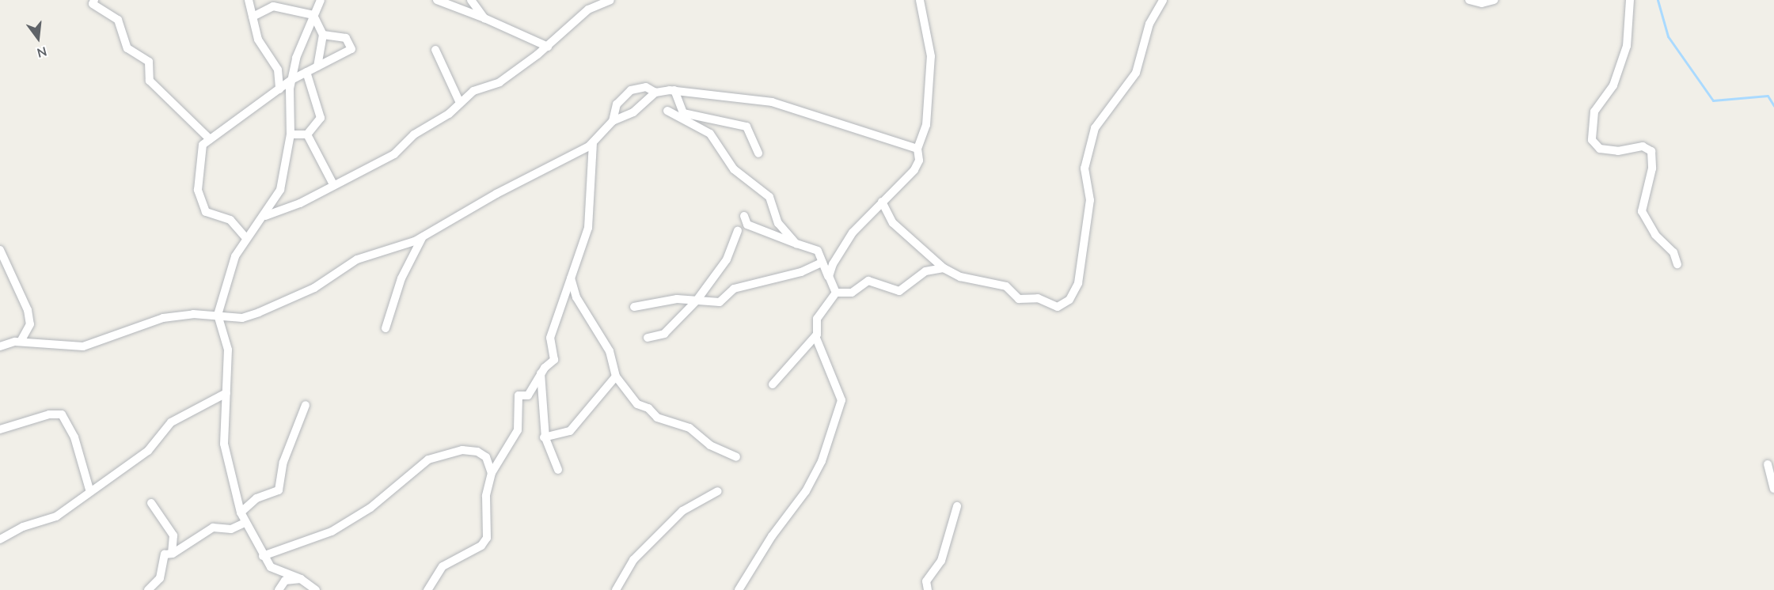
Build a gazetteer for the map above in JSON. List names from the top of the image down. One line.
{"north":"bottom"}
